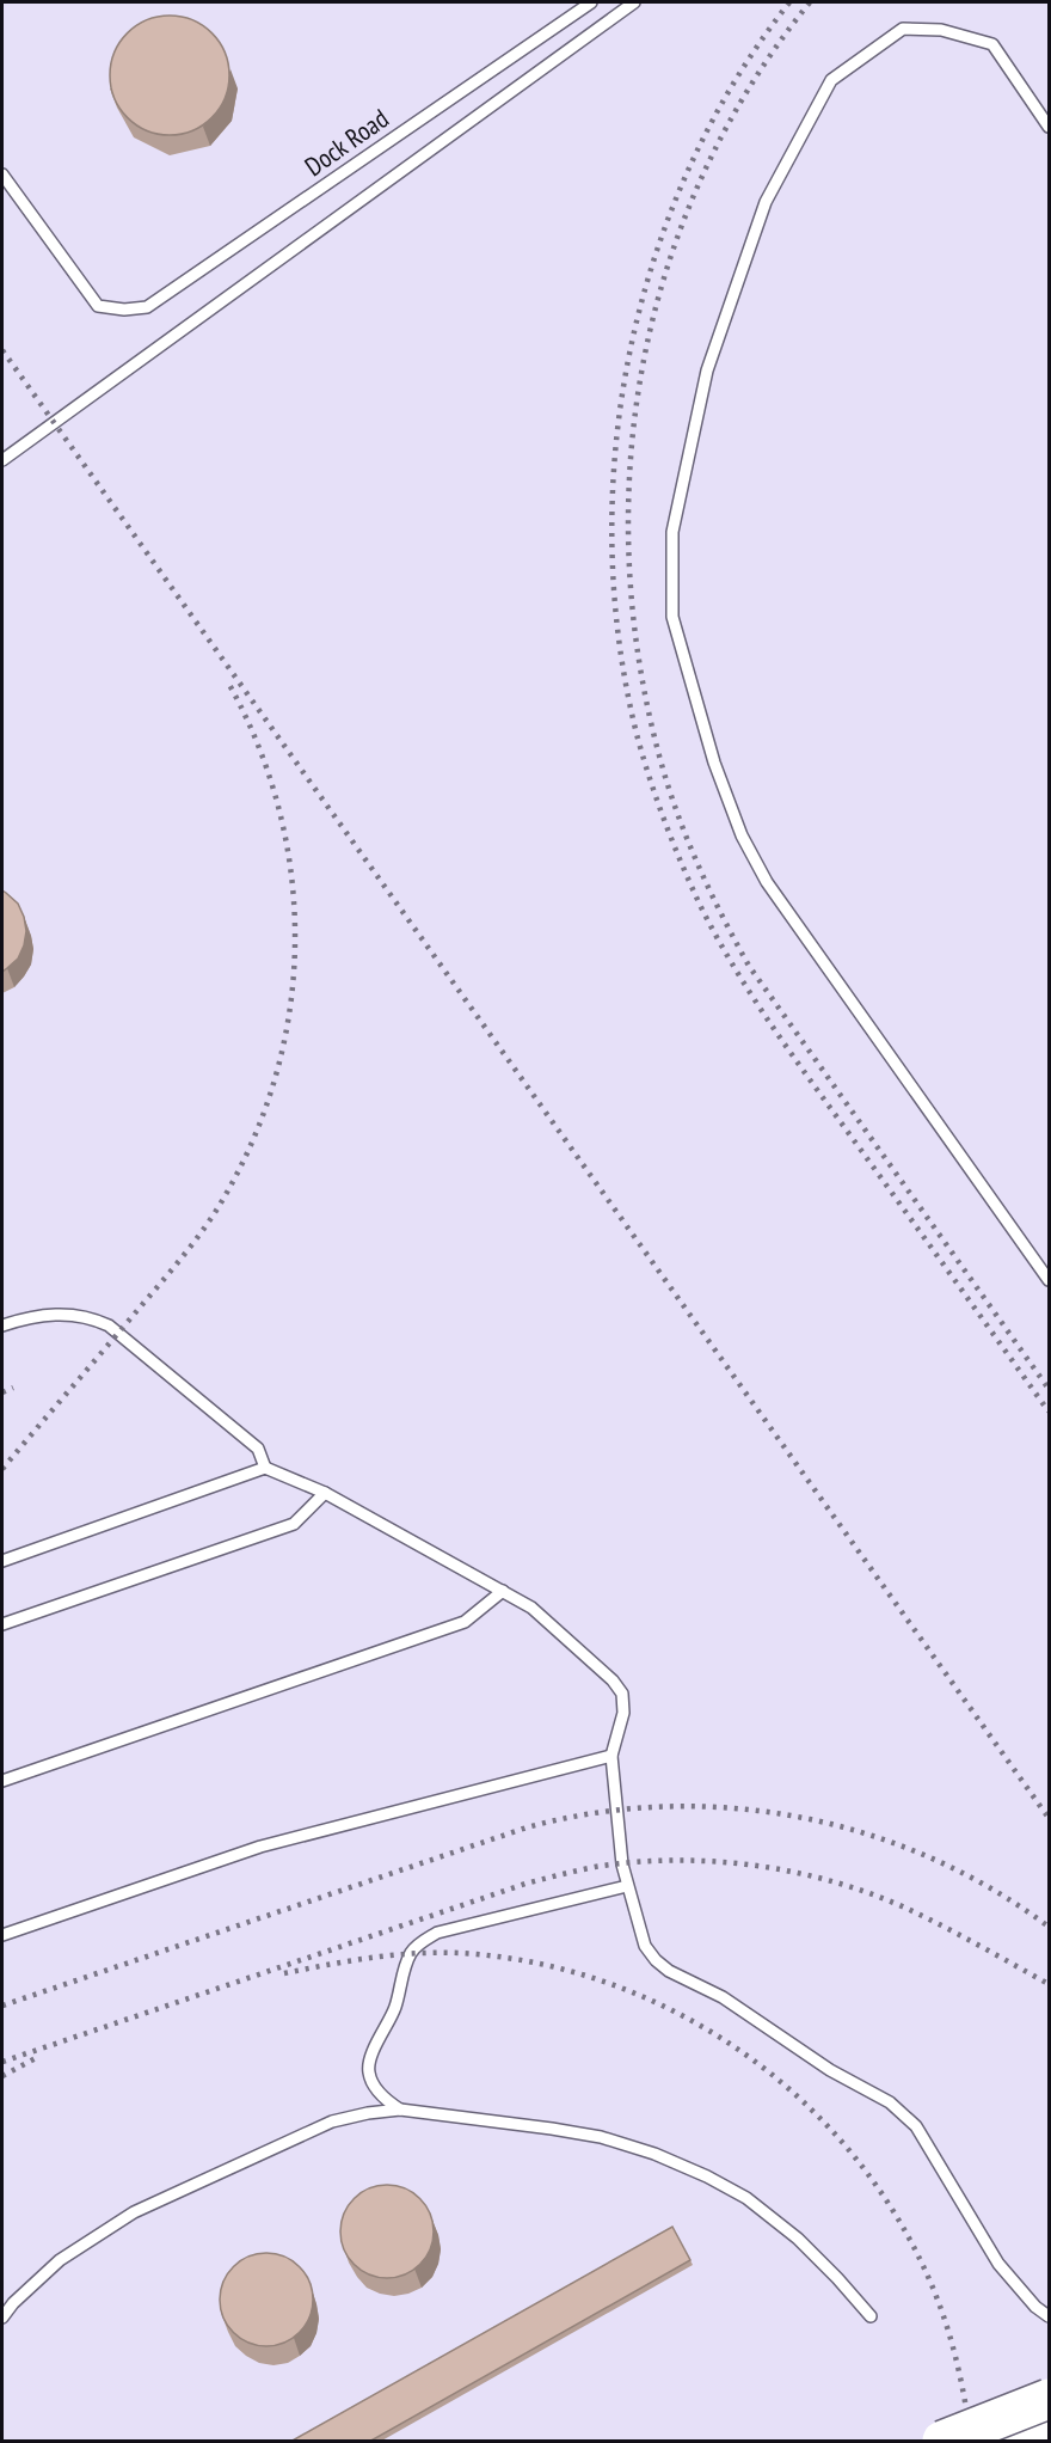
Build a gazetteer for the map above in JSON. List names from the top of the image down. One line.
{"streets":{"lane":["Dock Road"]}}
